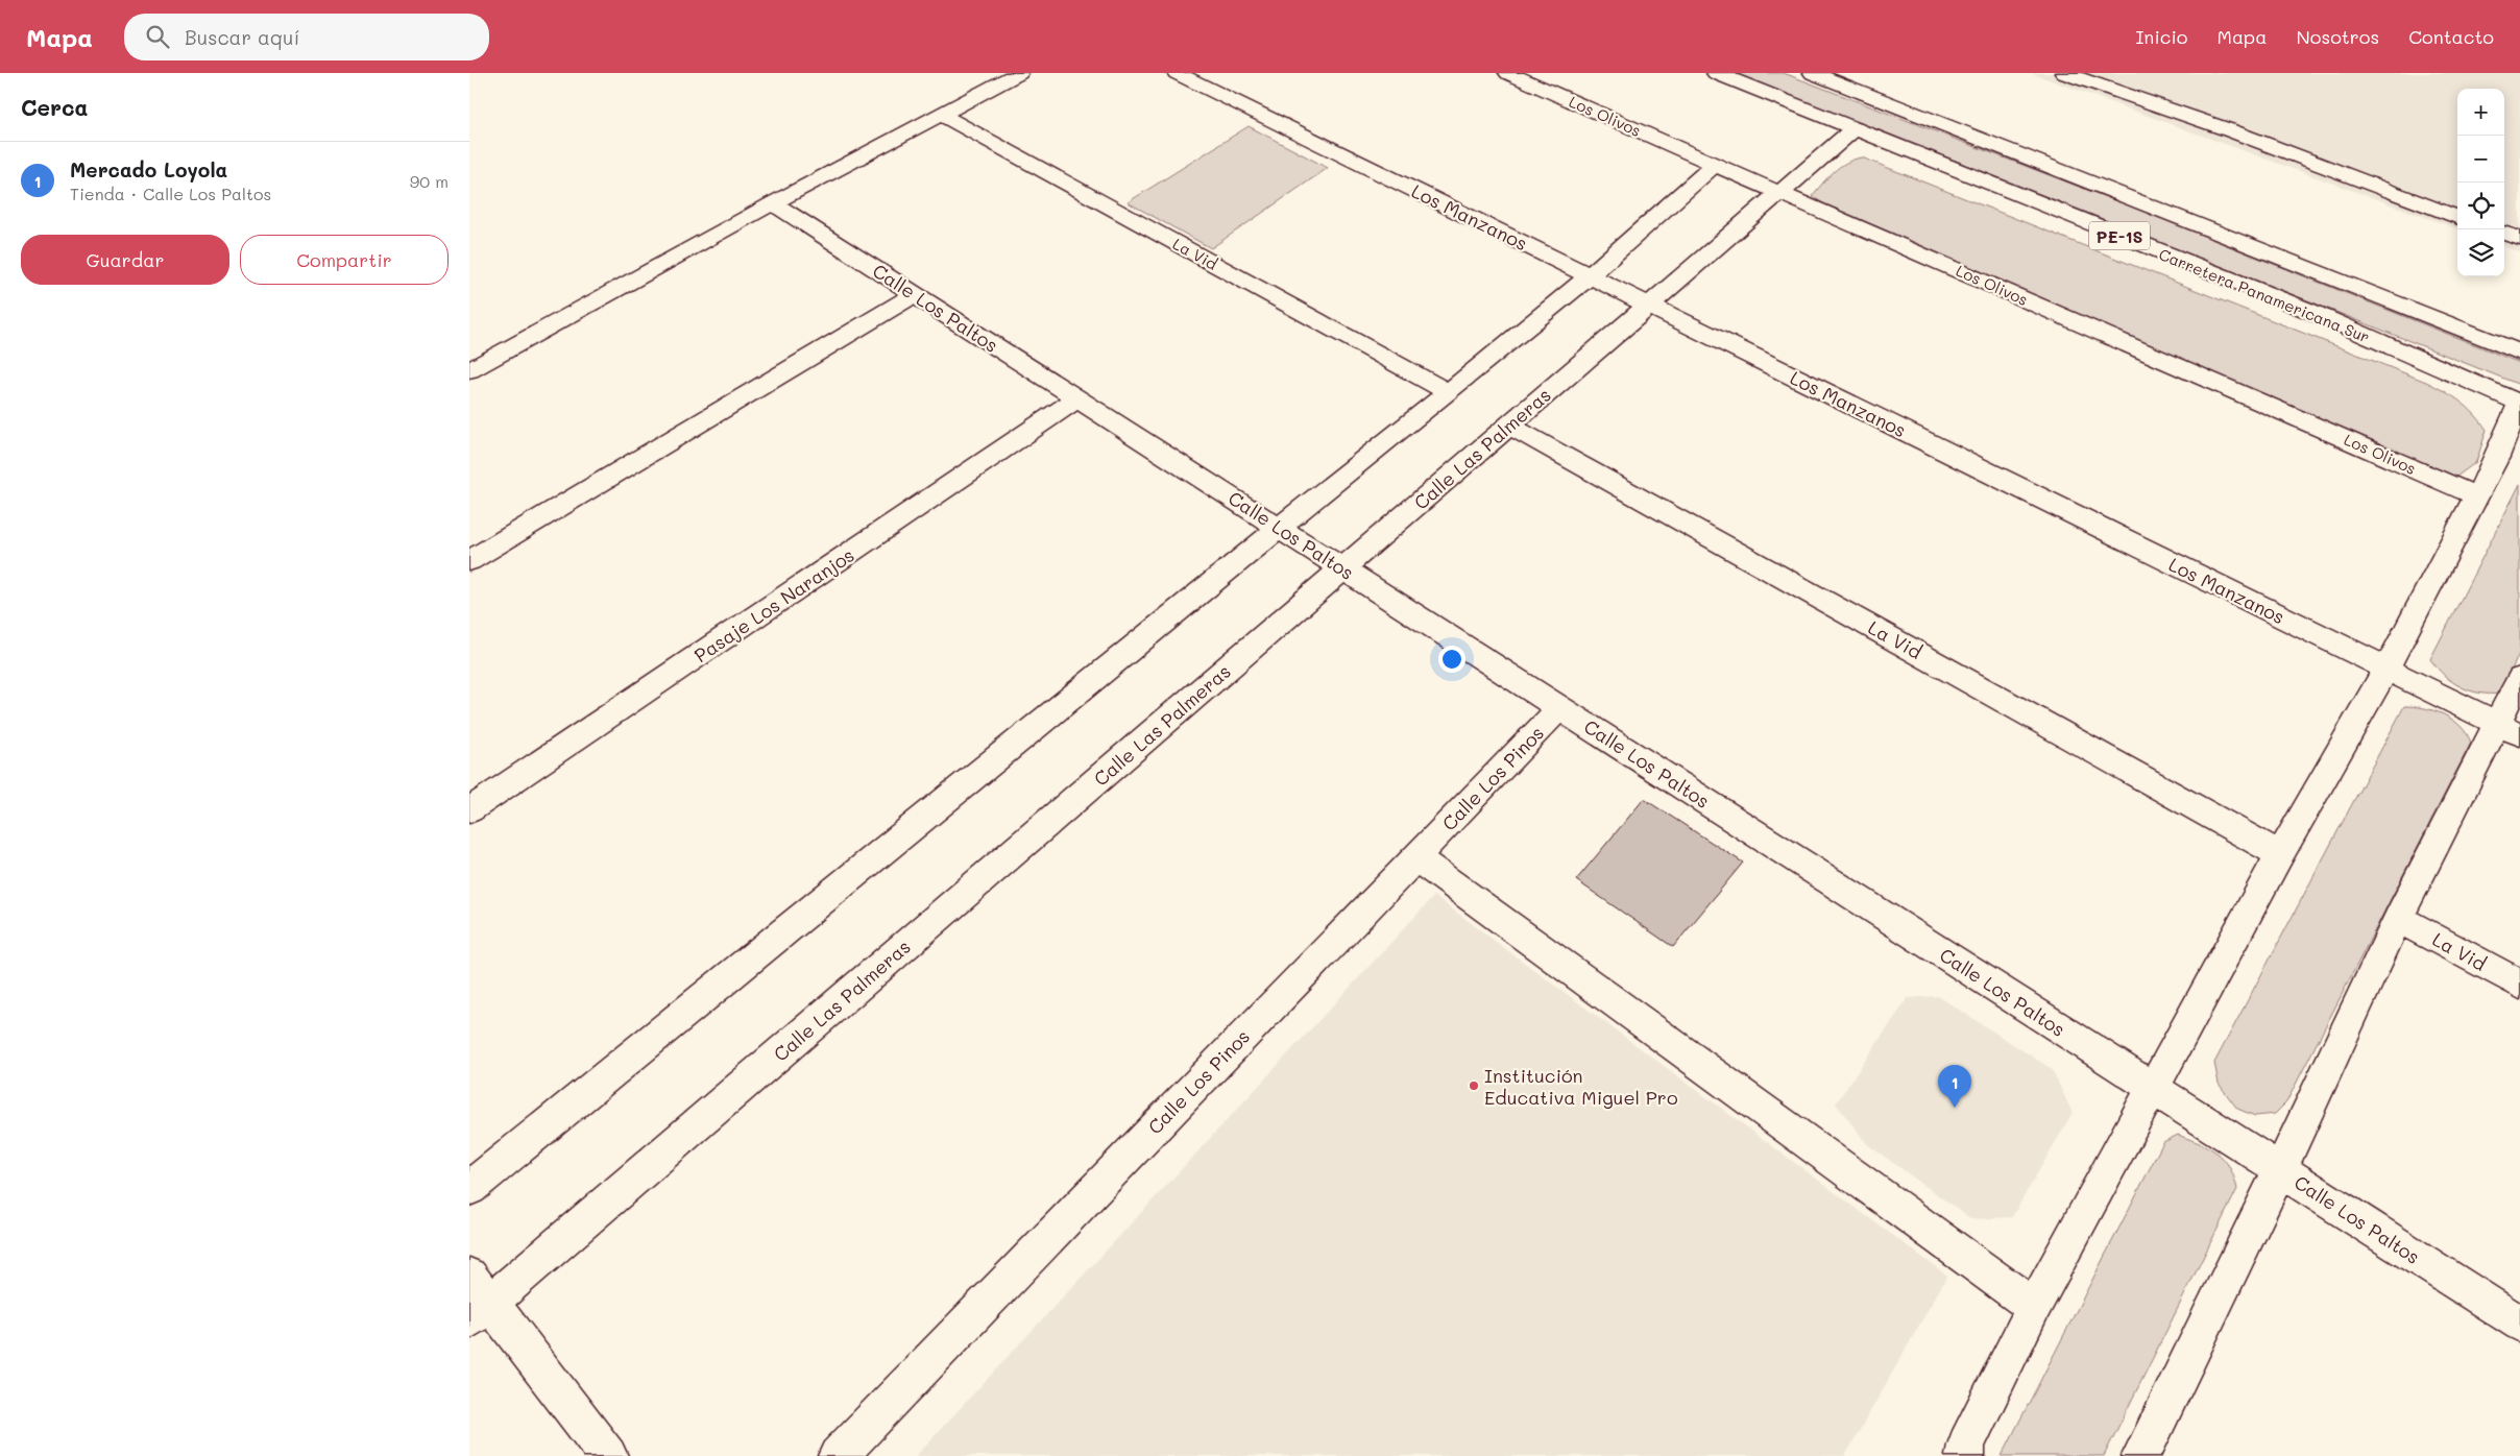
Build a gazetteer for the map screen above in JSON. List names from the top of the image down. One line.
{"streets":{"main road":["Los Olivos","Los Manzanos","PE-1S","La Vid","Carretera Panamericana Sur","Calle Los Paltos","Calle Las Palmeras","Pasaje Los Naranjos","Calle Los Pinos"]},"crossings":[["Los Olivos","Calle Las Palmeras"],["Los Manzanos","Calle Las Palmeras"],["La Vid","Calle Las Palmeras"],["Carretera Panamericana Sur","Calle Las Palmeras"],["Calle Los Paltos","Calle Las Palmeras"],["Calle Los Paltos","Pasaje Los Naranjos"],["Calle Los Paltos","Calle Los Pinos"]],"places":["Institución Educativa Miguel Pro"],"page":{"header":"Mapa","search":"Buscar aquí","nav":["Inicio","Mapa","Nosotros","Contacto"],"heading":"Cerca","map_buttons":["+","−"],"list":[{"mark":"1","name":"Mercado Loyola","note":"Tienda · Calle Los Paltos","value":"90 m"}],"buttons":["Guardar","Compartir"],"pins":"1"}}
